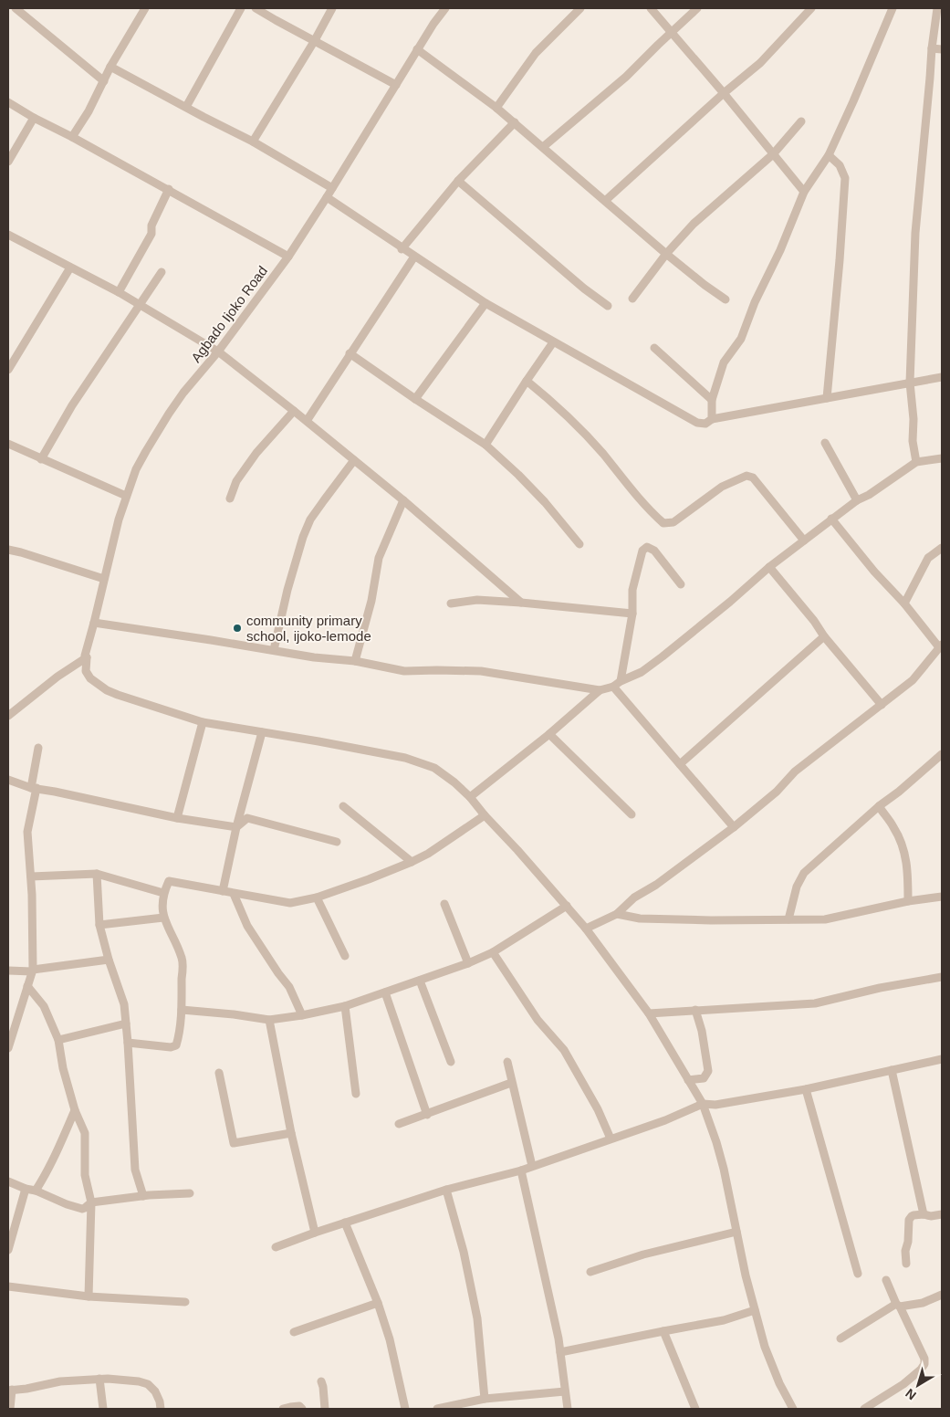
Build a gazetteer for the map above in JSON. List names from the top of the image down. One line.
{"streets":{"street":["Agbado Ijoko Road"]},"places":["community primary school, ijoko-lemode"],"north":"bottom left"}
